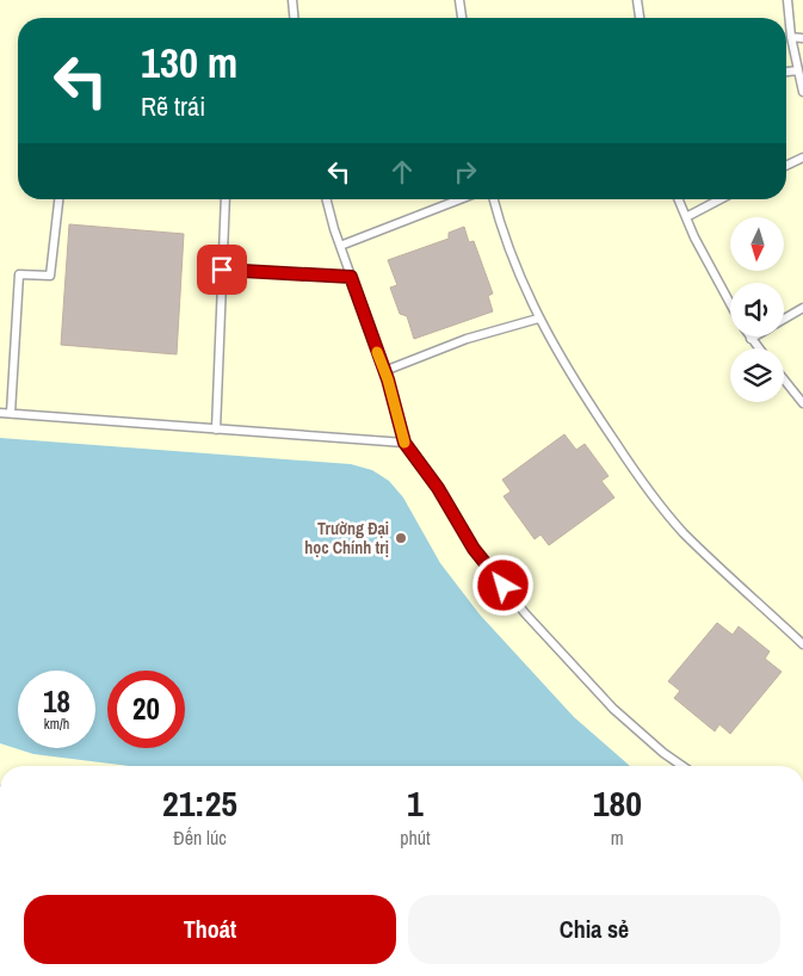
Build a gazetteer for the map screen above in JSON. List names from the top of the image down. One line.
{"places":["Trường Đại học Chính trị"],"north":"bottom","page":{"turn":["130 m","Rẽ trái"],"speed":"18 km/h","limit":"20","eta":["21:25","Đến lúc","1","phút","180","m"],"buttons":["Thoát","Chia sẻ"]}}
